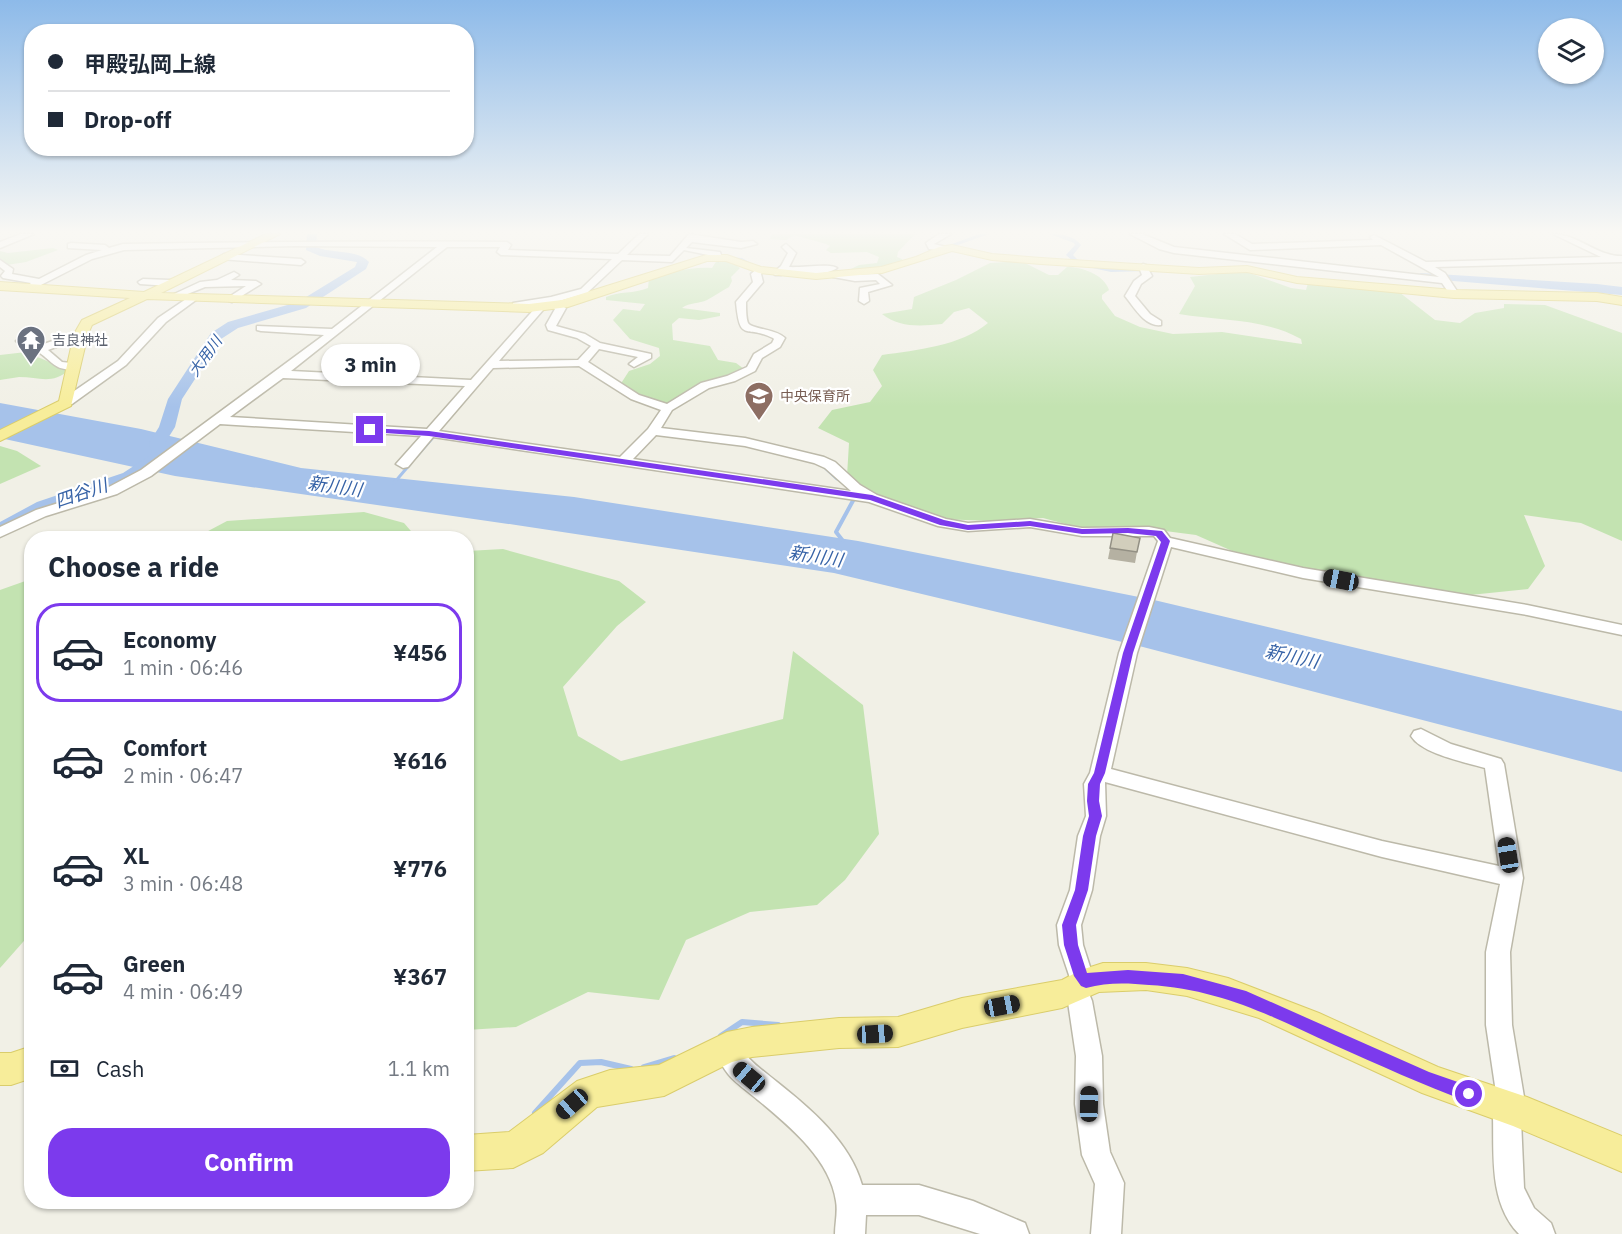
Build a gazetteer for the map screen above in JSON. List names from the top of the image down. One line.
{"water":["大用川","新川川","四谷川"],"places":{"temple":["吉良神社"],"school or university":["中央保育所"]},"page":{"banner":["甲殿弘岡上線","Drop-off"],"bubble":"3 min","heading":"Choose a ride","list":[{"name":"Economy","note":"1 min · 06:46","value":"¥456"},{"name":"Comfort","note":"2 min · 06:47","value":"¥616"},{"name":"XL","note":"3 min · 06:48","value":"¥776"},{"name":"Green","note":"4 min · 06:49","value":"¥367"}],"pay":["Cash","1.1 km"],"buttons":"Confirm"}}
